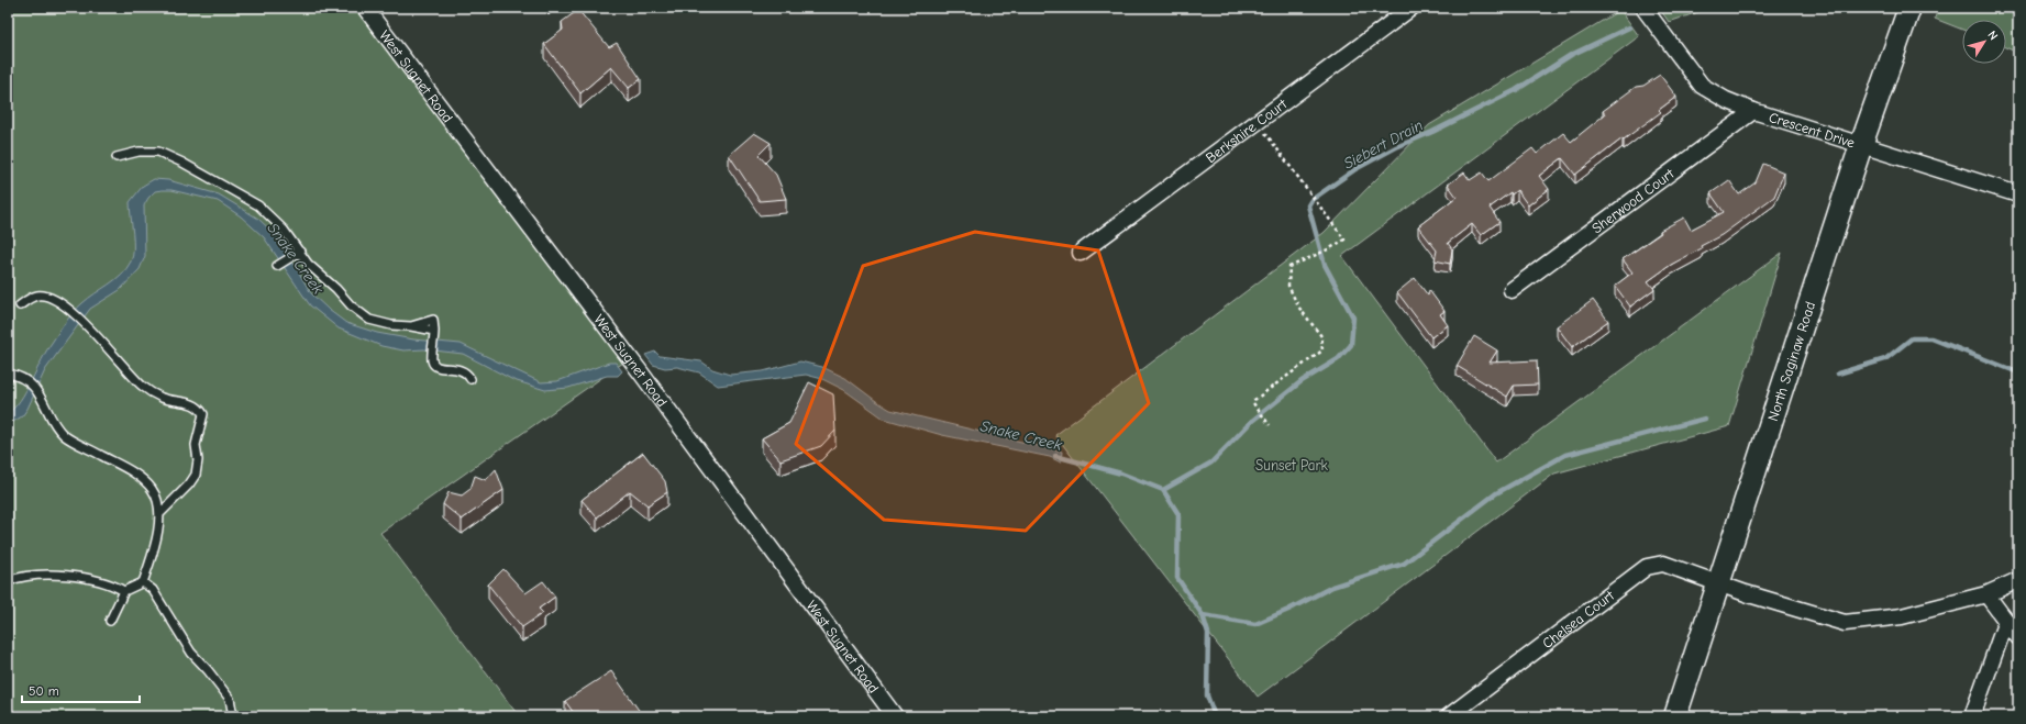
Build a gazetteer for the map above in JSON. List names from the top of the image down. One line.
{"streets":{"main road":["North Saginaw Road"],"street":["West Sugnet Road","Berkshire Court","Crescent Drive","Sherwood Court","Chelsea Court"]},"crossings":[["Crescent Drive","Sherwood Court"],["Crescent Drive","North Saginaw Road"],["North Saginaw Road","Chelsea Court"]],"water":["Siebert Drain","Snake Creek"],"parks":["Sunset Park"],"scale_bar":"50 m","north":"top right"}
